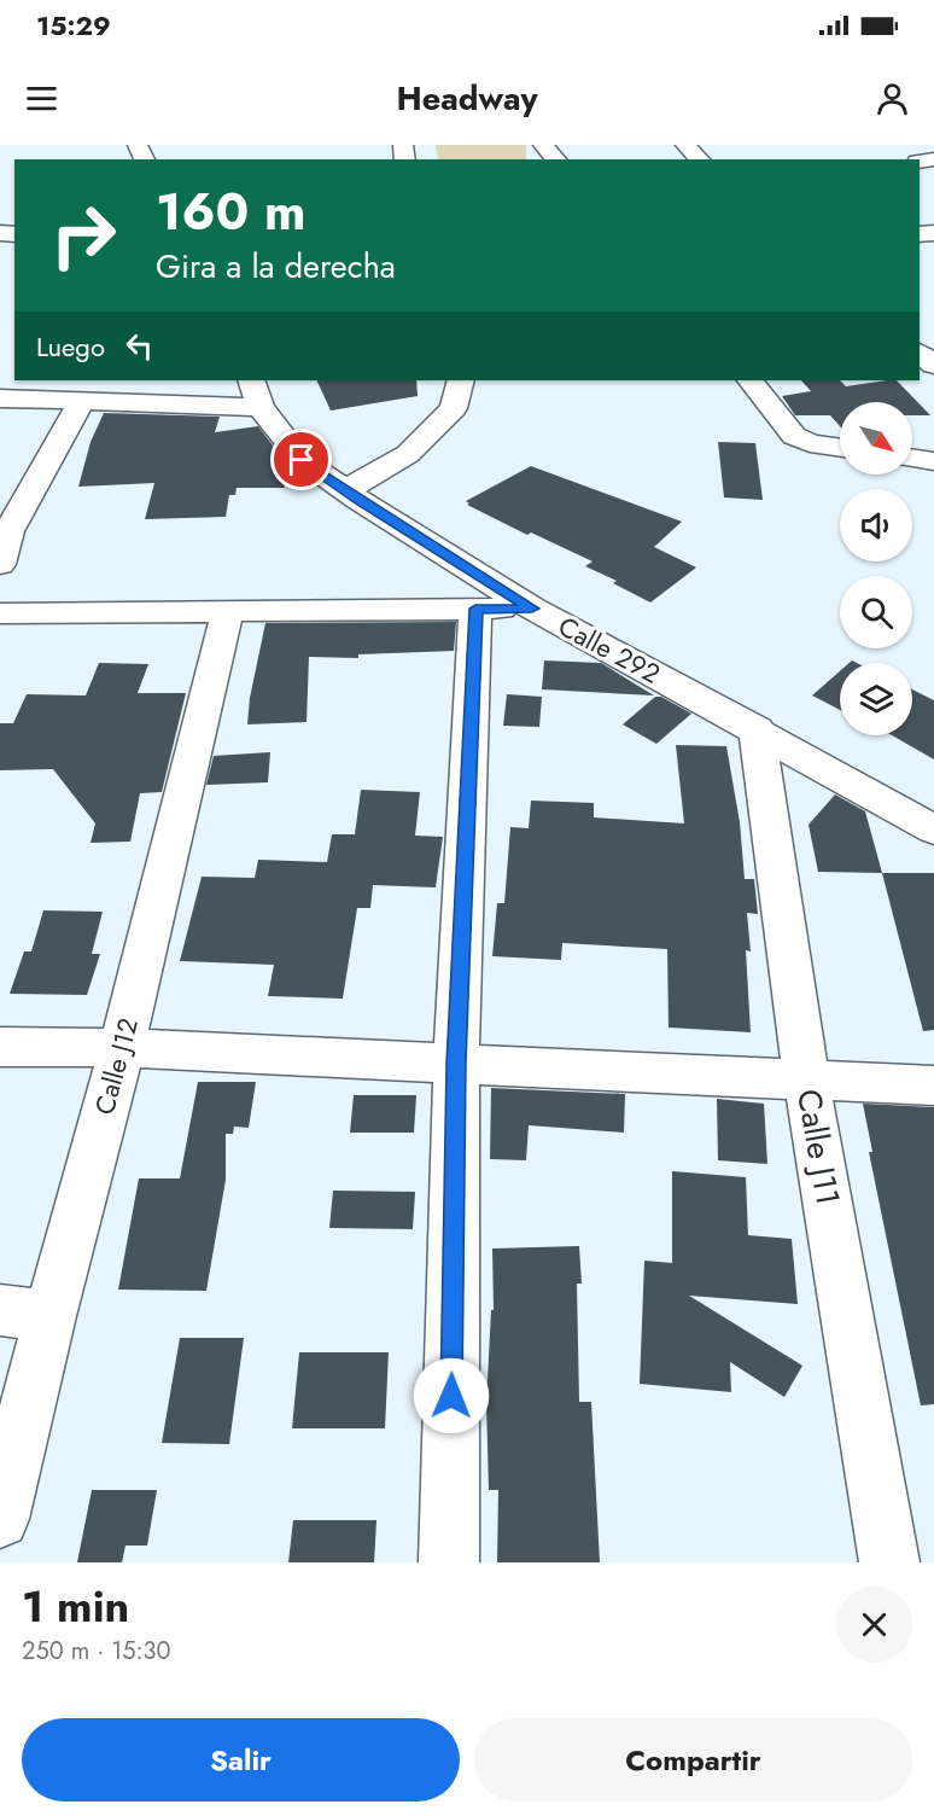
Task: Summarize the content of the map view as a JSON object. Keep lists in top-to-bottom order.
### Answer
{
  "streets": {
    "street": ["Calle 292", "Calle J12", "Calle J11"]
  },
  "crossings": [
    ["Calle 292", "Calle J11"]
  ],
  "north": "bottom right",
  "page": {
    "status": "15:29",
    "header": "Headway",
    "turn": ["160 m", "Gira a la derecha"],
    "then": "Luego",
    "heading": ["1 min", "250 m · 15:30"],
    "buttons": ["Salir", "Compartir"]
  }
}
